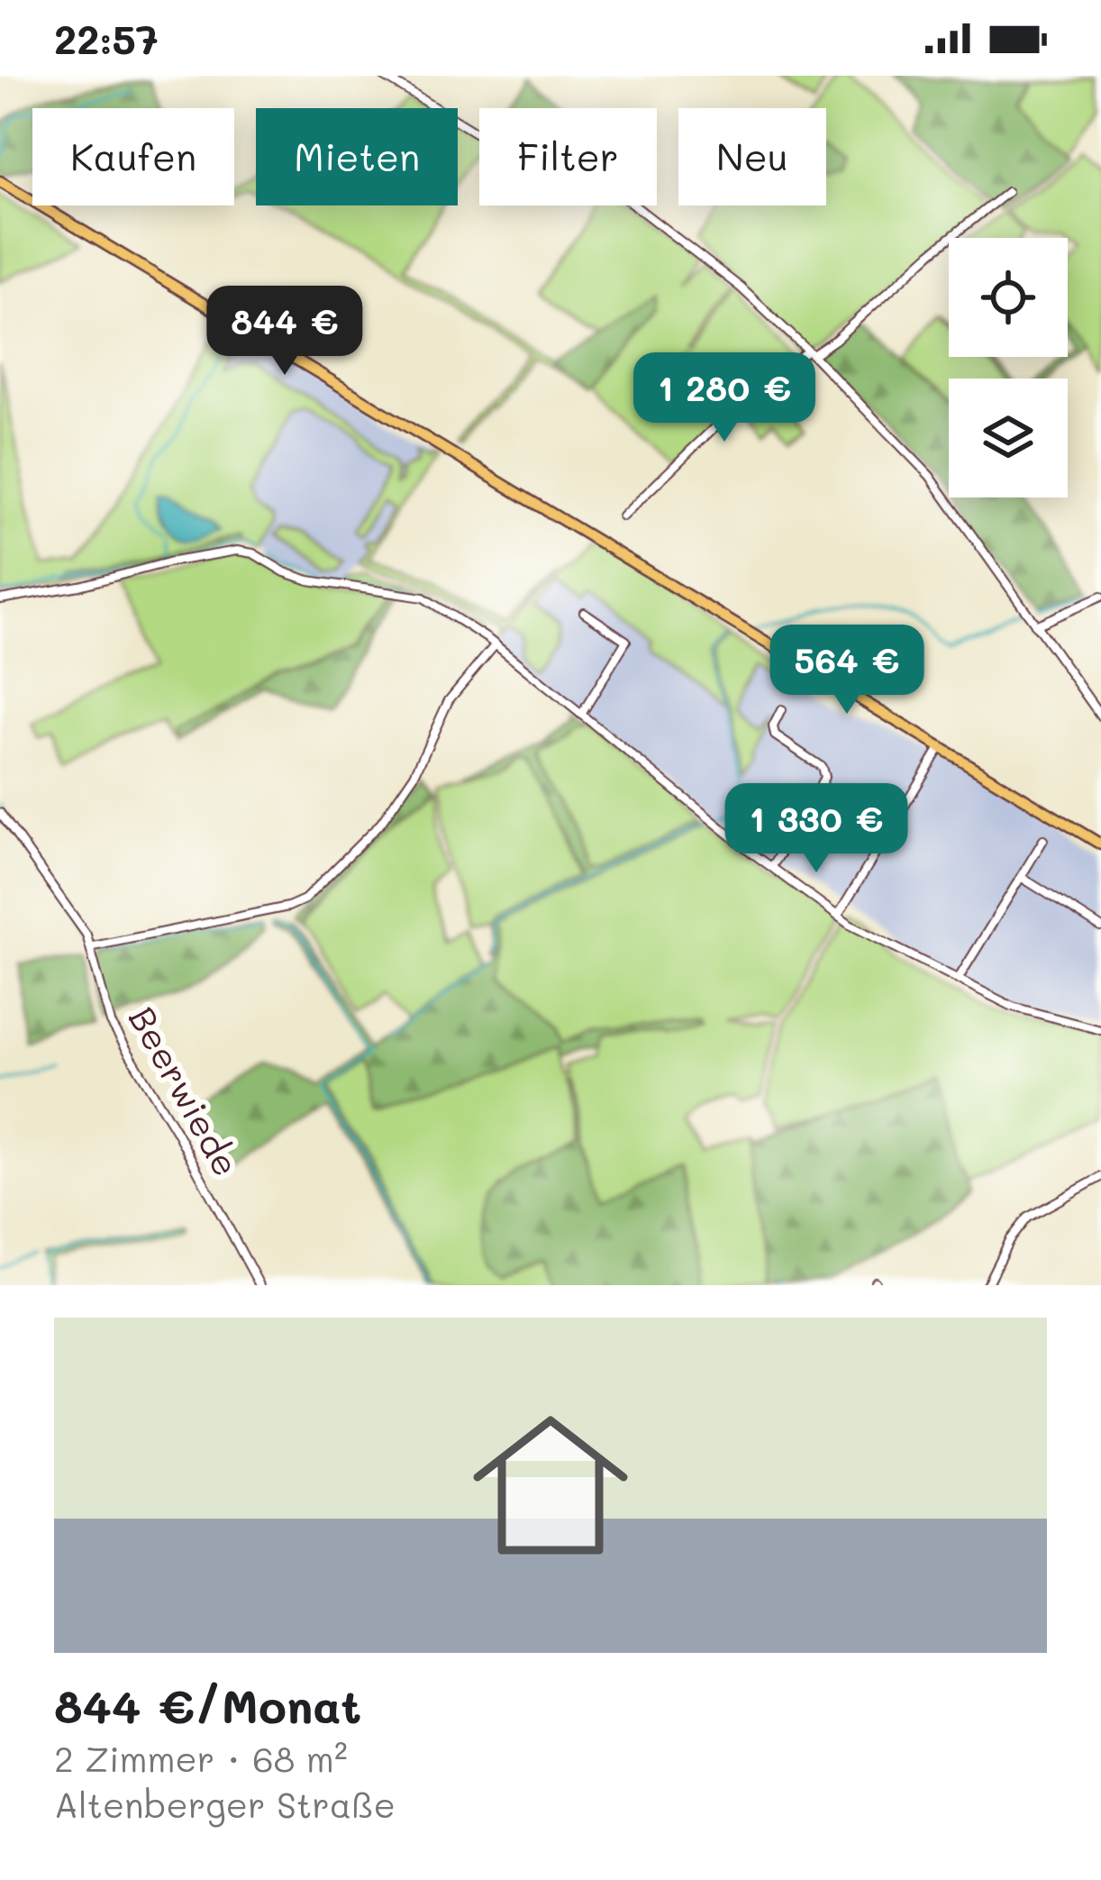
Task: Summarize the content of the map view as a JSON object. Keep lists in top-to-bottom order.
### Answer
{
  "streets": {
    "street": ["Beerwiede"]
  },
  "page": {
    "status": "22:57",
    "chip": [
      "Kaufen",
      "Mieten",
      "Filter",
      "Neu"
    ],
    "price": [
      "844 €",
      "1 280 €",
      "564 €",
      "1 330 €"
    ],
    "list": [
      {
        "name": "844 €/Monat",
        "note": "2 Zimmer · 68 m² · Altenberger Straße"
      }
    ]
  }
}
